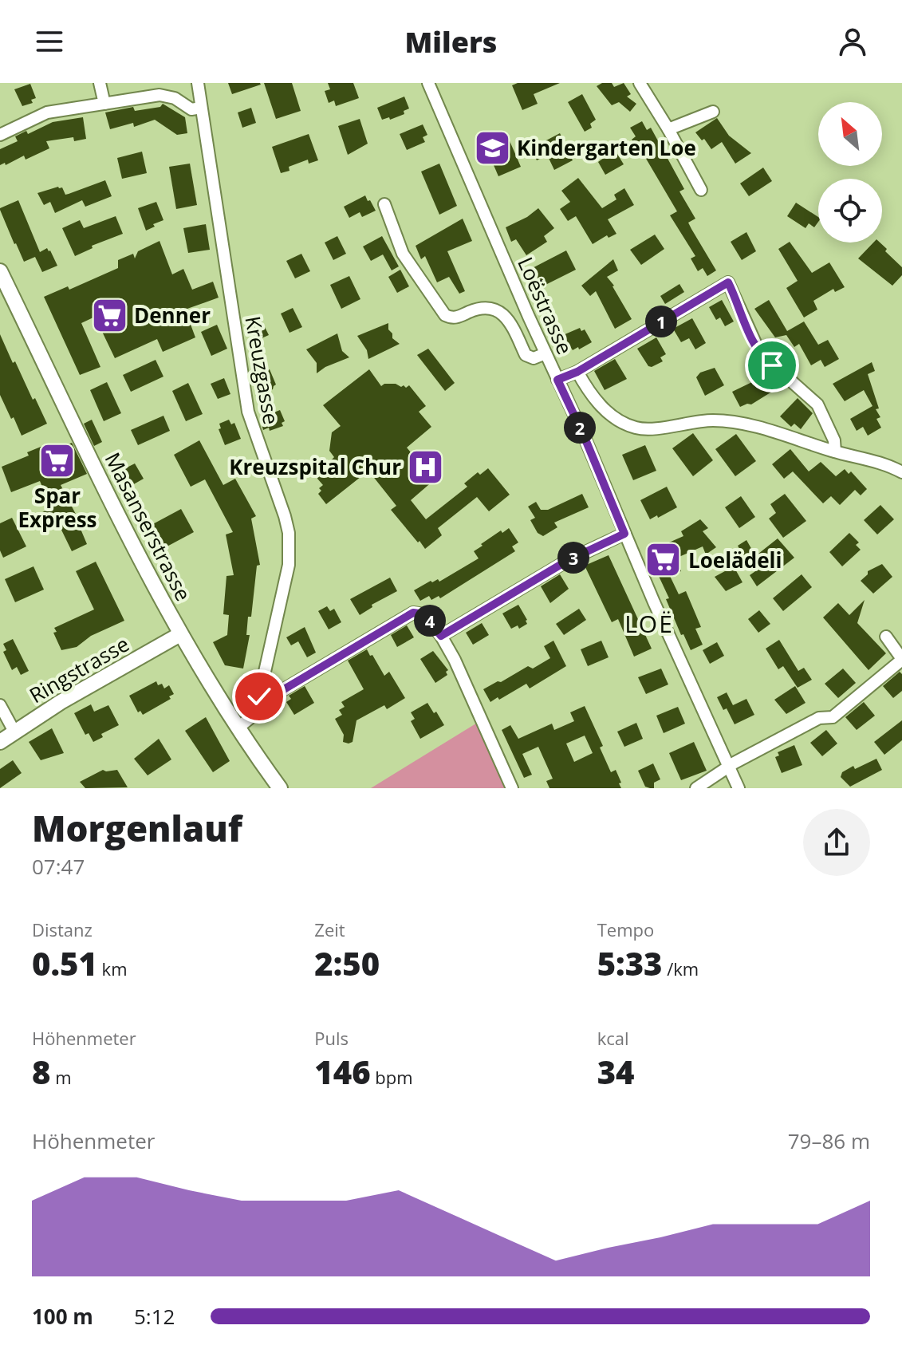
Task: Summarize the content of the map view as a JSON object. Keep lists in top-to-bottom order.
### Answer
{
  "streets": {
    "main road": ["Masanserstrasse", "Ringstrasse"],
    "street": ["Loëstrasse", "Kreuzgasse"]
  },
  "crossings": [
    ["Kreuzgasse", "Masanserstrasse"],
    ["Masanserstrasse", "Ringstrasse"]
  ],
  "districts": ["LOË"],
  "places": {
    "school or university": ["Kindergarten Loe"],
    "supermarket": ["Denner", "Spar Express", "Loelädeli"],
    "hospital": ["Kreuzspital Chur"]
  },
  "north": "top left",
  "page": {
    "header": "Milers",
    "pins": [
      "1",
      "2",
      "3",
      "4"
    ],
    "heading": ["Morgenlauf", "07:47"],
    "stats": [
      ["Distanz", "0.51 km"],
      ["Zeit", "2:50"],
      ["Tempo", "5:33 /km"],
      ["Höhenmeter", "8 m"],
      ["Puls", "146 bpm"],
      ["kcal", "34"]
    ],
    "chart": ["Höhenmeter", "79–86 m"],
    "list": [
      {
        "name": "100 m",
        "note": "5:12"
      }
    ]
  }
}
